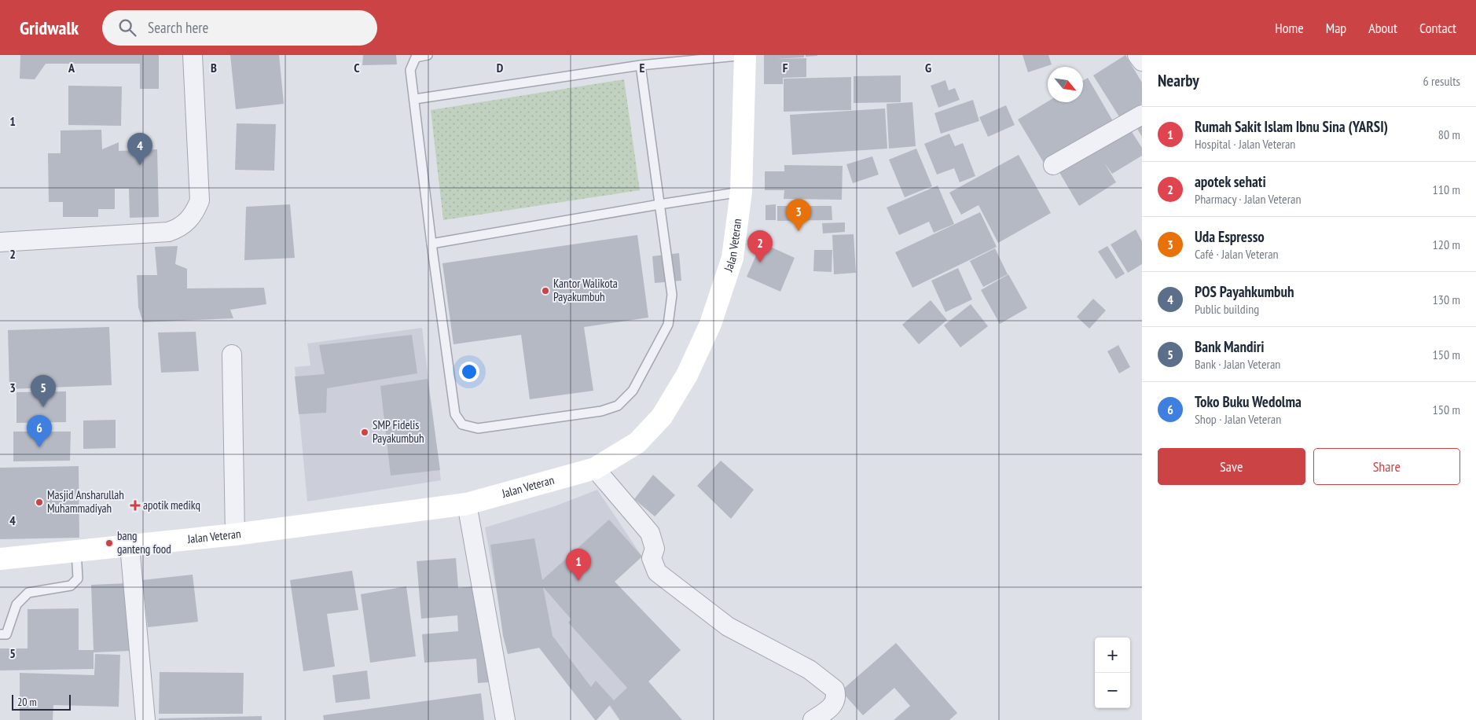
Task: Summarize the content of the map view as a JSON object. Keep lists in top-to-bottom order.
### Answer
{
  "streets": {
    "main road": ["Jalan Veteran"]
  },
  "places": {
    "other": [
      "Kantor Walikota Payakumbuh",
      "SMP Fidelis Payakumbuh",
      "Masjid Ansharullah Muhammadiyah",
      "bang ganteng food"
    ],
    "health": ["apotik medikq"]
  },
  "scale_bar": "20 m",
  "north": "bottom right",
  "page": {
    "header": "Gridwalk",
    "search": "Search here",
    "nav": [
      "Home",
      "Map",
      "About",
      "Contact"
    ],
    "heading": ["Nearby", "6 results"],
    "list": [
      {
        "mark": "1",
        "name": "Rumah Sakit Islam Ibnu Sina (YARSI)",
        "note": "Hospital · Jalan Veteran",
        "value": "80 m"
      },
      {
        "mark": "2",
        "name": "apotek sehati",
        "note": "Pharmacy · Jalan Veteran",
        "value": "110 m"
      },
      {
        "mark": "3",
        "name": "Uda Espresso",
        "note": "Café · Jalan Veteran",
        "value": "120 m"
      },
      {
        "mark": "4",
        "name": "POS Payahkumbuh",
        "note": "Public building",
        "value": "130 m"
      },
      {
        "mark": "5",
        "name": "Bank Mandiri",
        "note": "Bank · Jalan Veteran",
        "value": "150 m"
      },
      {
        "mark": "6",
        "name": "Toko Buku Wedolma",
        "note": "Shop · Jalan Veteran",
        "value": "150 m"
      }
    ],
    "pins": [
      "4",
      "3",
      "2",
      "5",
      "6",
      "1"
    ],
    "buttons": ["Save", "Share"],
    "map_buttons": ["+", "−"],
    "scale": "20 m"
  },
  "grid": {
    "columns": [
      "A",
      "B",
      "C",
      "D",
      "E",
      "F",
      "G"
    ],
    "rows": [
      "1",
      "2",
      "3",
      "4",
      "5"
    ]
  }
}
